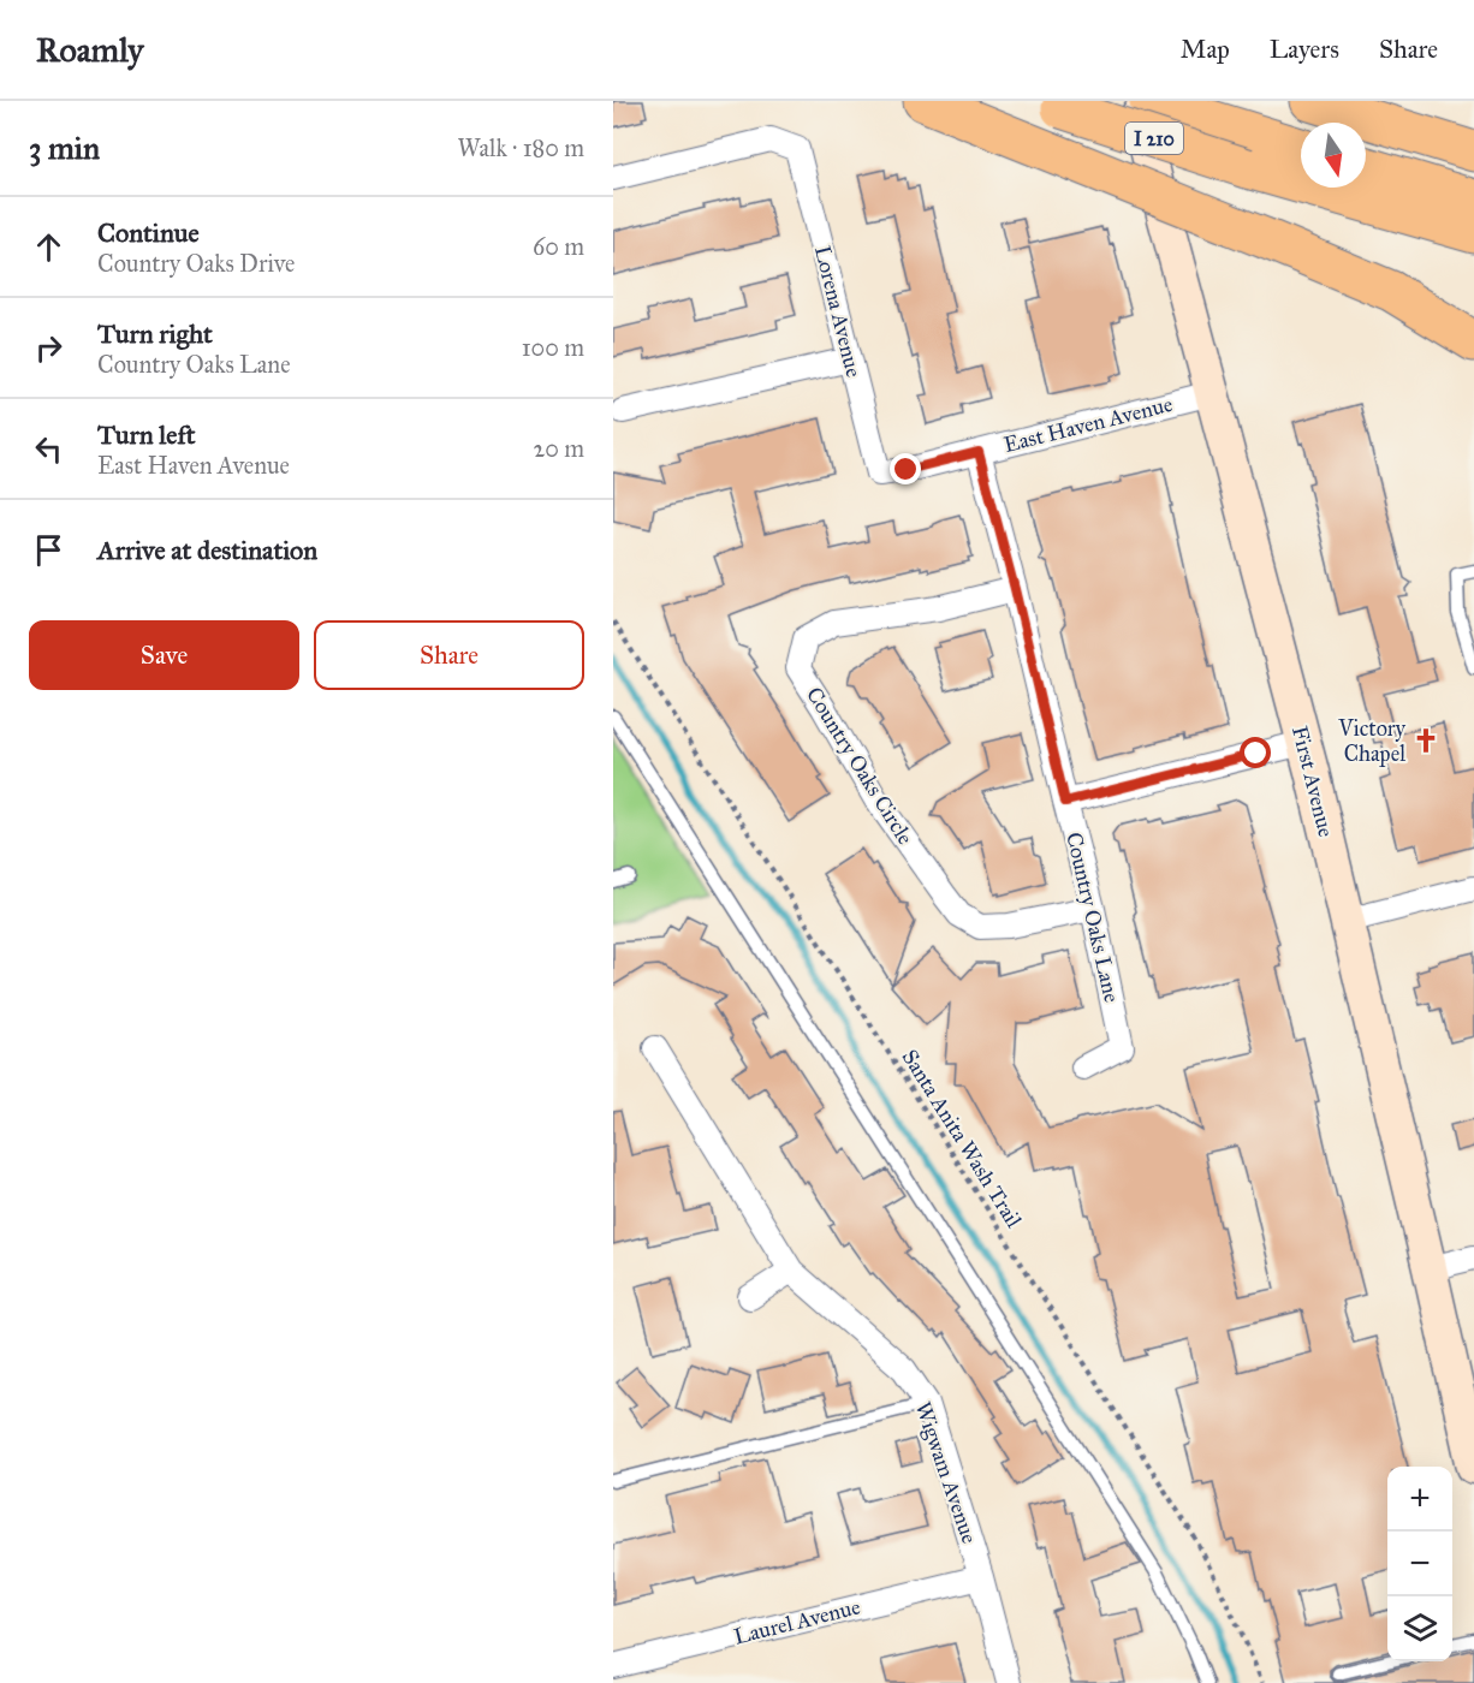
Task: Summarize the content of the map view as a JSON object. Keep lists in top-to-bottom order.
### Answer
{
  "streets": {
    "highway": ["I 210"],
    "street": [
      "Lorena Avenue",
      "East Haven Avenue",
      "Country Oaks Circle",
      "First Avenue",
      "Country Oaks Lane",
      "Wigwam Avenue",
      "Laurel Avenue"
    ],
    "path": ["Santa Anita Wash Trail"]
  },
  "crossings": [
    ["Lorena Avenue", "East Haven Avenue"],
    ["East Haven Avenue", "First Avenue"],
    ["East Haven Avenue", "Country Oaks Lane"],
    ["Country Oaks Circle", "Country Oaks Lane"],
    ["Wigwam Avenue", "Laurel Avenue"]
  ],
  "places": {
    "church": ["Victory Chapel"]
  },
  "north": "bottom",
  "page": {
    "header": "Roamly",
    "nav": ["Map", "Layers", "Share"],
    "heading": ["3 min", "Walk · 180 m"],
    "list": [
      ["Continue", "Country Oaks Drive", "60 m"],
      ["Turn right", "Country Oaks Lane", "100 m"],
      ["Turn left", "East Haven Avenue", "20 m"],
      "Arrive at destination"
    ],
    "buttons": ["Save", "Share"],
    "map_buttons": ["+", "−"]
  }
}
